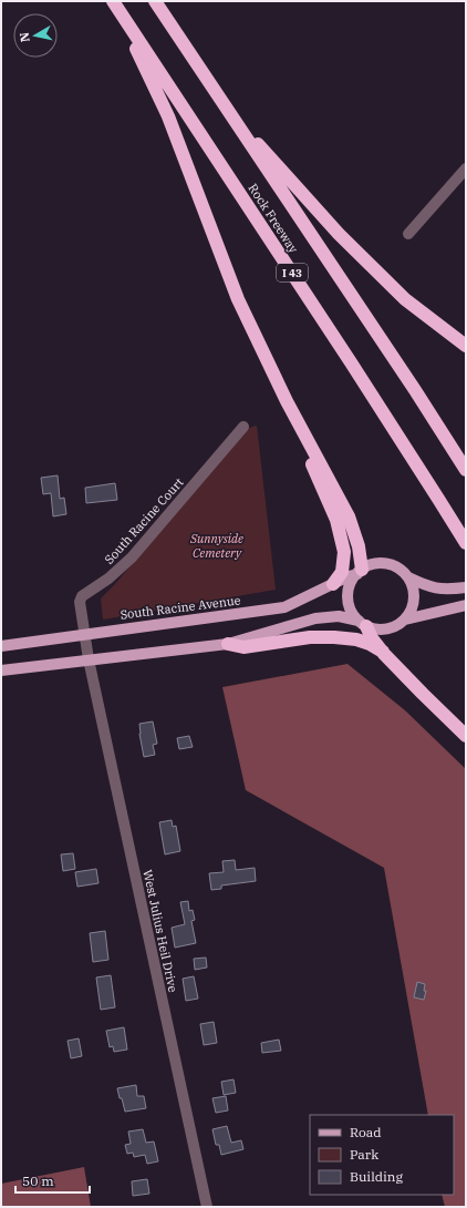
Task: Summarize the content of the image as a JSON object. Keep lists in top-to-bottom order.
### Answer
{
  "streets": {
    "highway": ["Rock Freeway", "I 43"],
    "main road": ["South Racine Avenue"],
    "street": ["South Racine Court", "West Julius Heil Drive"]
  },
  "crossings": [
    ["South Racine Court", "South Racine Avenue"],
    ["South Racine Court", "West Julius Heil Drive"]
  ],
  "parks": ["Sunnyside Cemetery"],
  "legend": ["Road", "Park", "Building"],
  "scale_bar": "50 m",
  "north": "left"
}
